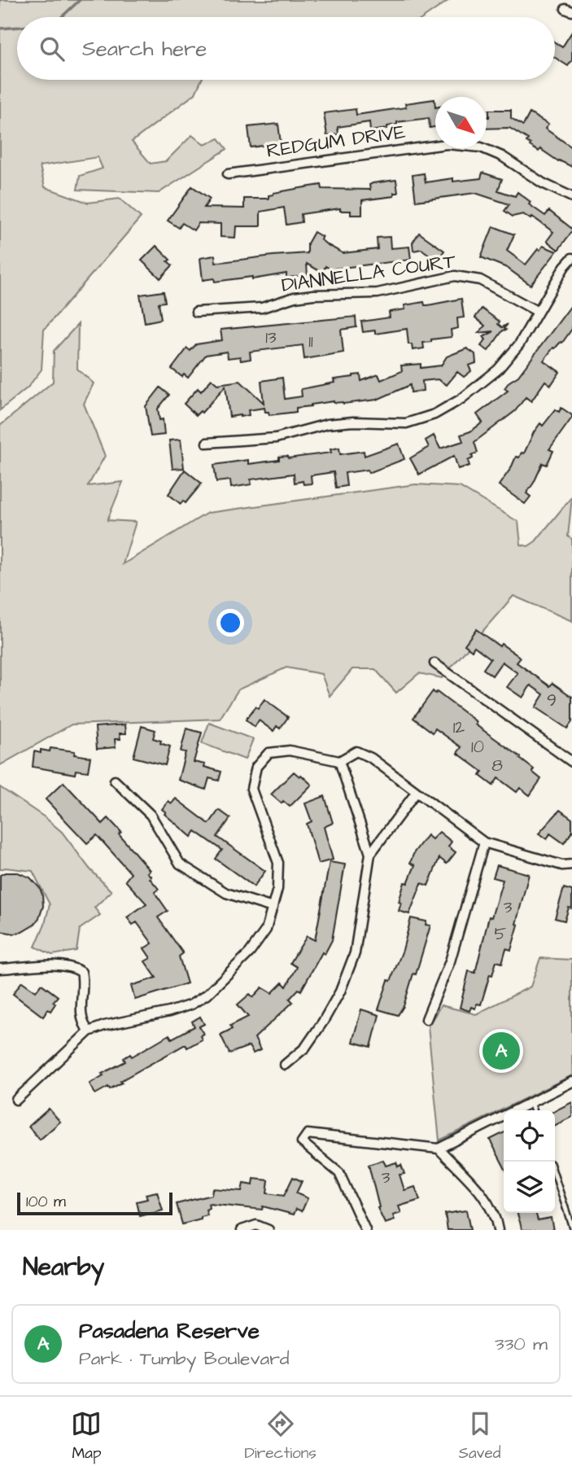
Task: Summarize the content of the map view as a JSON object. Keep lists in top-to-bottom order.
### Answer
{
  "streets": {
    "street": ["REDGUM DRIVE", "DIANNELLA COURT"]
  },
  "house_numbers": [
    "13",
    "11",
    "9",
    "12",
    "10",
    "8",
    "3",
    "5",
    "3"
  ],
  "scale_bar": "100 m",
  "north": "bottom right",
  "page": {
    "search": "Search here",
    "pins": "A",
    "scale": "100 m",
    "heading": "Nearby",
    "list": [
      {
        "mark": "A",
        "name": "Pasadena Reserve",
        "note": "Park · Tumby Boulevard",
        "value": "330 m"
      }
    ],
    "nav": ["Map", "Directions", "Saved"]
  }
}
